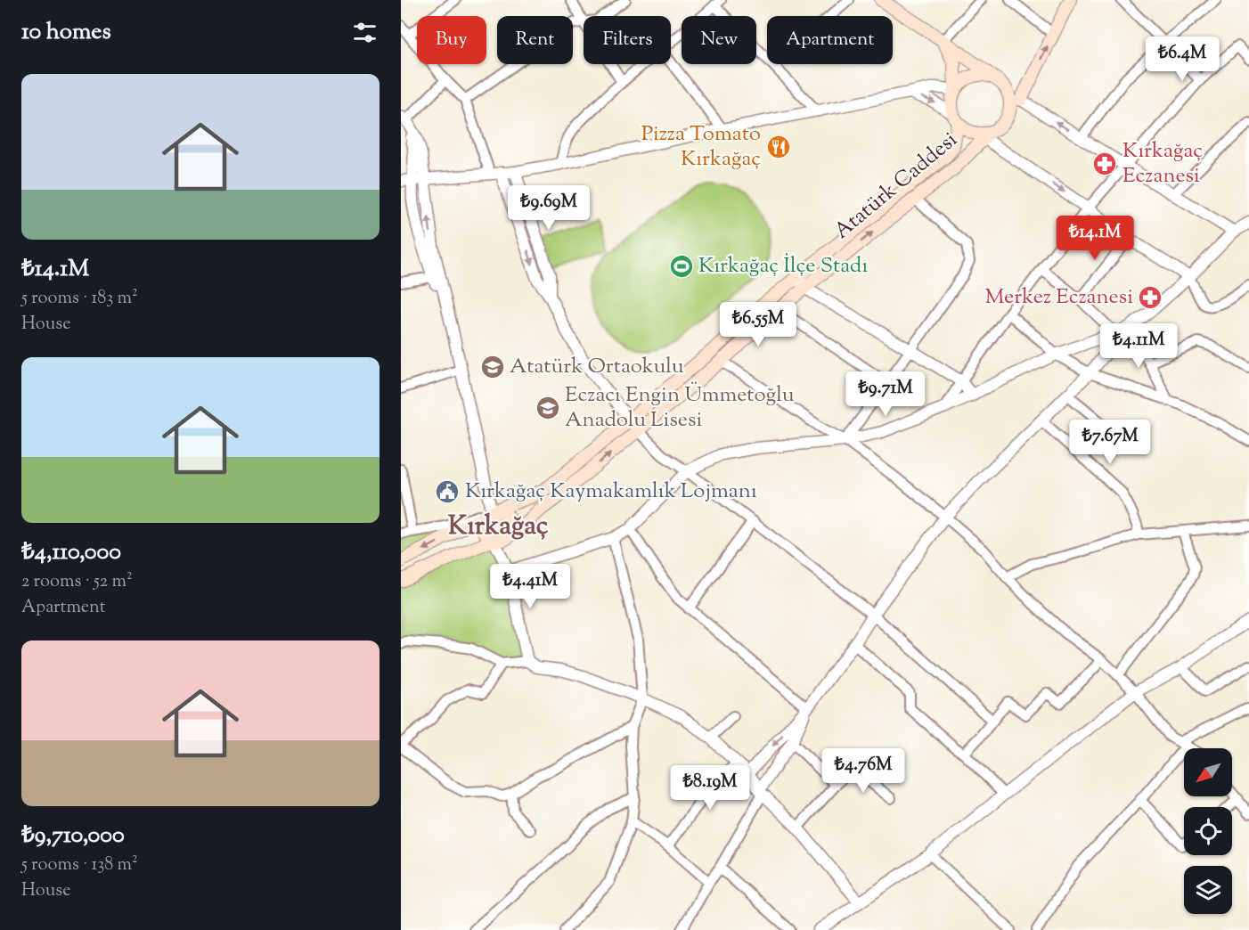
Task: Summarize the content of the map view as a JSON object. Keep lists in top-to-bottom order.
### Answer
{
  "streets": {
    "main road": ["Atatürk Caddesi"]
  },
  "districts": ["Kırkağaç"],
  "places": {
    "restaurant": ["Pizza Tomato Kırkağaç"],
    "pharmacy": ["Kırkağaç Eczanesi", "Merkez Eczanesi"],
    "sports": ["Kırkağaç İlçe Stadı"],
    "school or university": ["Atatürk Ortaokulu", "Eczacı Engin Ümmetoğlu Anadolu Lisesi"],
    "public building": ["Kırkağaç Kaymakamlık Lojmanı"]
  },
  "north": "bottom left",
  "page": {
    "heading": "10 homes",
    "chip": [
      "Buy",
      "Rent",
      "Filters",
      "New",
      "Apartment"
    ],
    "price": [
      "₺6.4M",
      "₺9.69M",
      "₺14.1M",
      "₺6.55M",
      "₺4.11M",
      "₺9.71M",
      "₺7.67M",
      "₺4.41M",
      "₺4.76M",
      "₺8.19M"
    ],
    "list": [
      {
        "name": "₺14.1M",
        "note": "5 rooms · 183 m² · House"
      },
      {
        "name": "₺4,110,000",
        "note": "2 rooms · 52 m² · Apartment"
      },
      {
        "name": "₺9,710,000",
        "note": "5 rooms · 138 m² · House"
      }
    ]
  }
}
